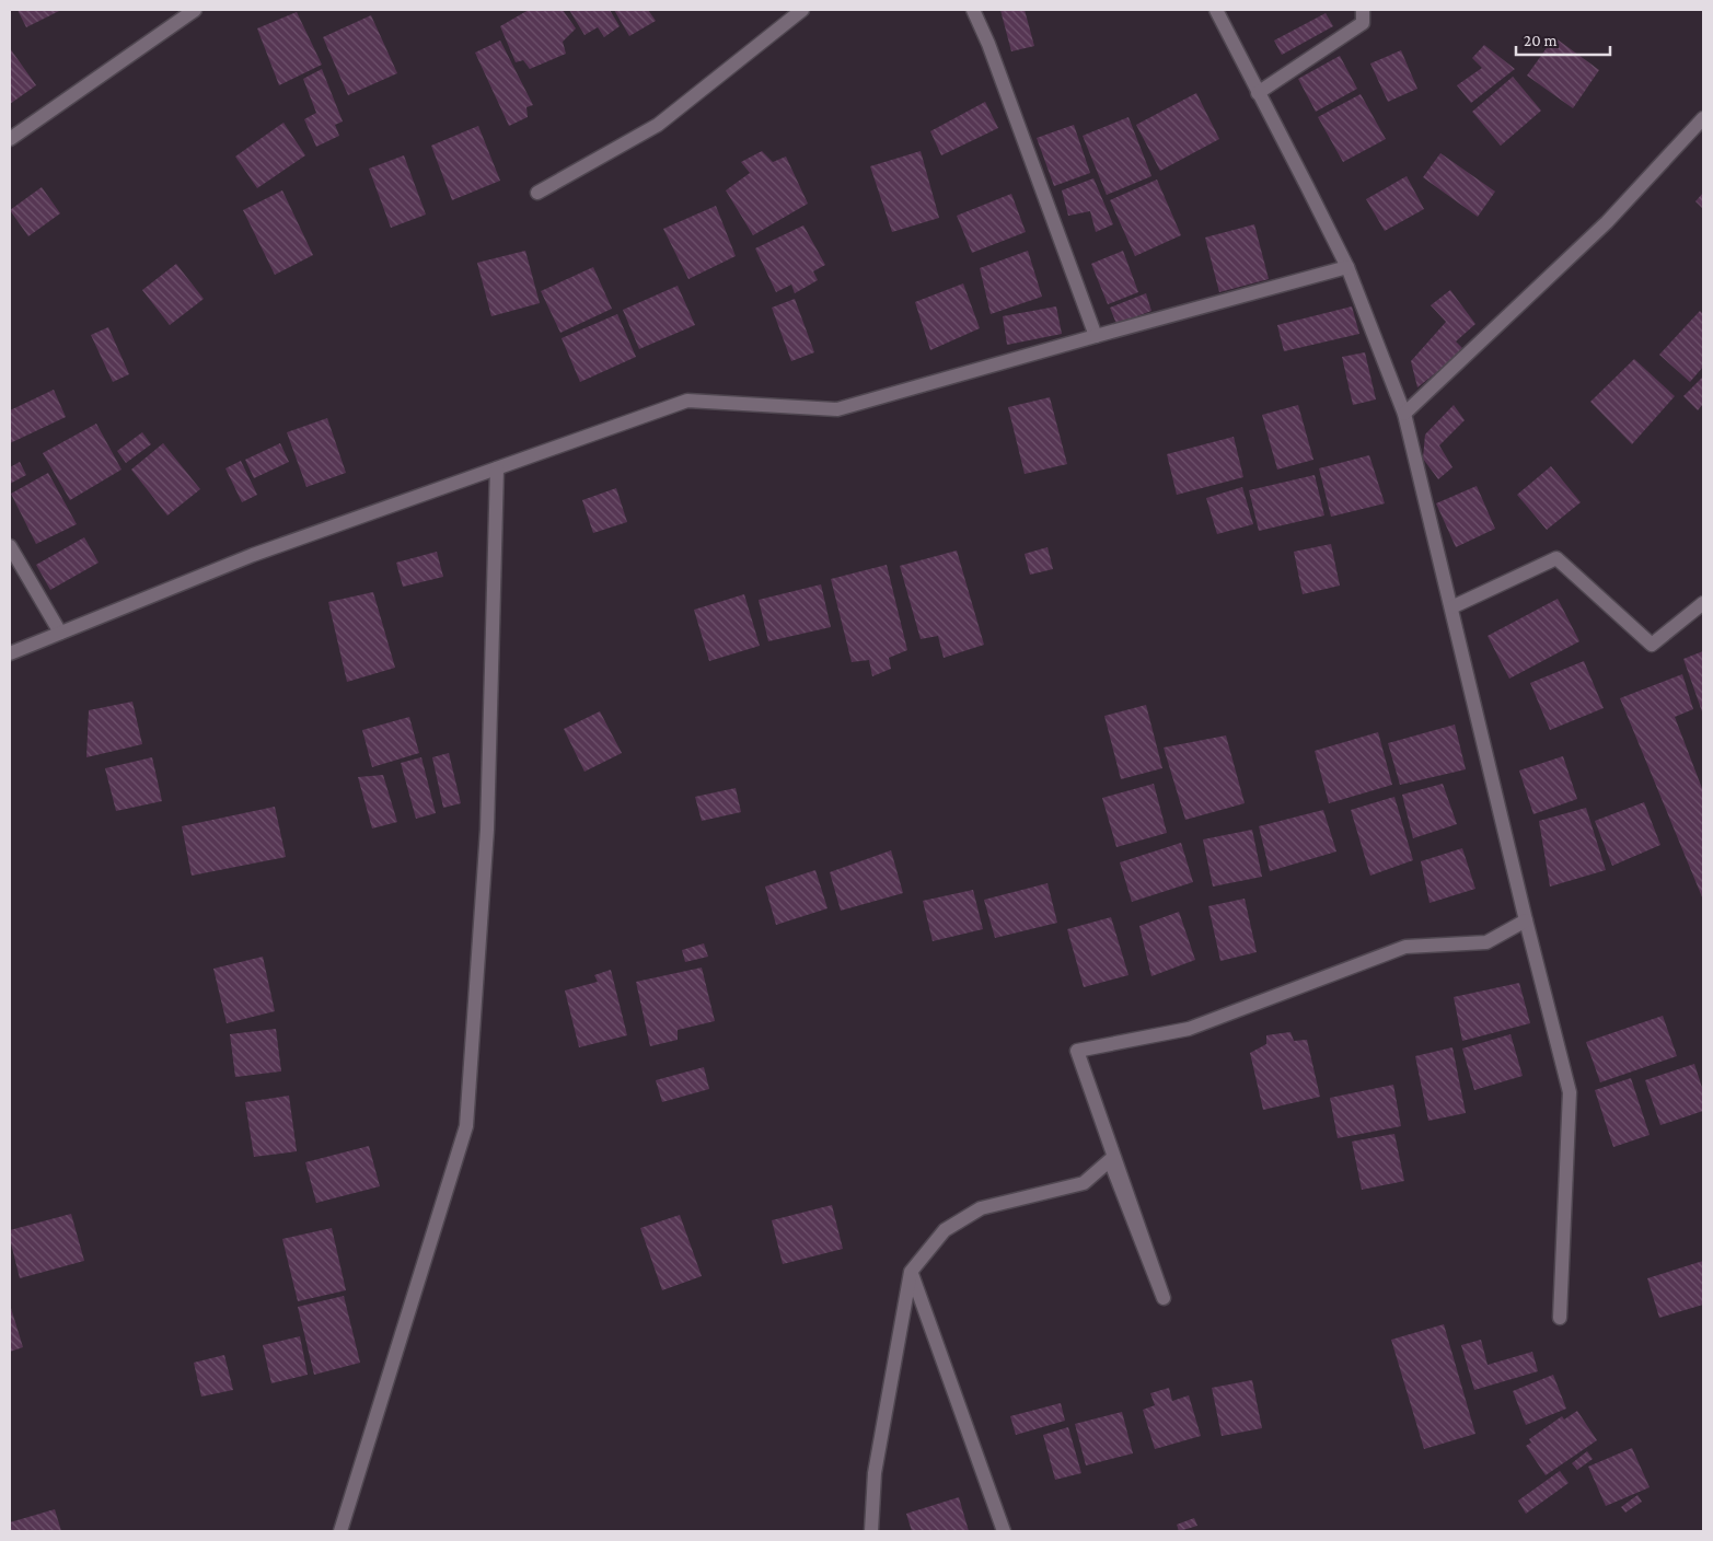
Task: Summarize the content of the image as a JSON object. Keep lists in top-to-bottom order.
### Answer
{
  "scale_bar": "20 m"
}
